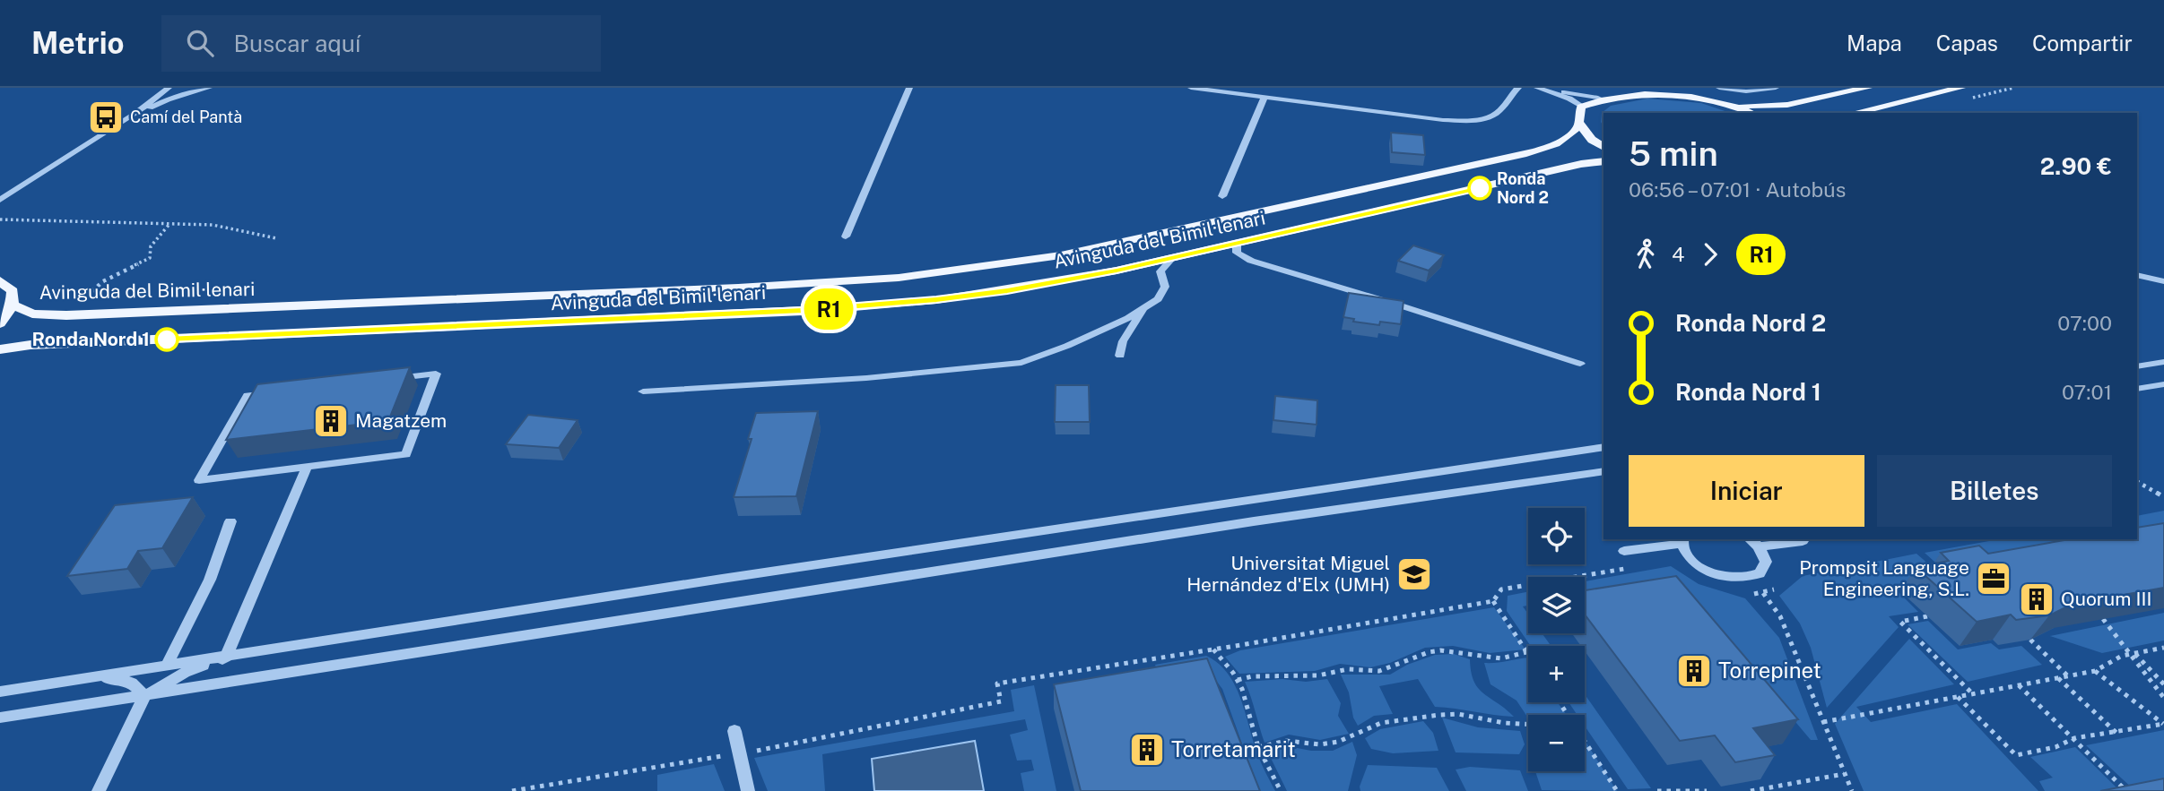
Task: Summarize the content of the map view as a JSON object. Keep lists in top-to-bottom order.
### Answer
{
  "streets": {
    "main road": ["Avinguda del Bimil·lenari"]
  },
  "places": {
    "bus stop": ["Camí del Pantà"],
    "other": ["Ronda Nord 2", "Ronda Nord 1"],
    "building": [
      "Magatzem",
      "Quorum III",
      "Torrepinet",
      "Torretamarit"
    ],
    "school or university": ["Universitat Miguel Hernández d'Elx (UMH)"],
    "office": ["Prompsit Language Engineering, S.L."]
  },
  "lines": ["bus line R1"],
  "page": {
    "header": "Metrio",
    "search": "Buscar aquí",
    "nav": ["Mapa", "Capas", "Compartir"],
    "on_map": "R1",
    "heading": ["5 min", "06:56 – 07:01 · Autobús", "2.90 €"],
    "legs": ["4", "R1"],
    "list": [
      {
        "name": "Ronda Nord 2",
        "value": "07:00"
      },
      {
        "name": "Ronda Nord 1",
        "value": "07:01"
      }
    ],
    "buttons": ["Iniciar", "Billetes"],
    "map_buttons": ["+", "−"]
  }
}
